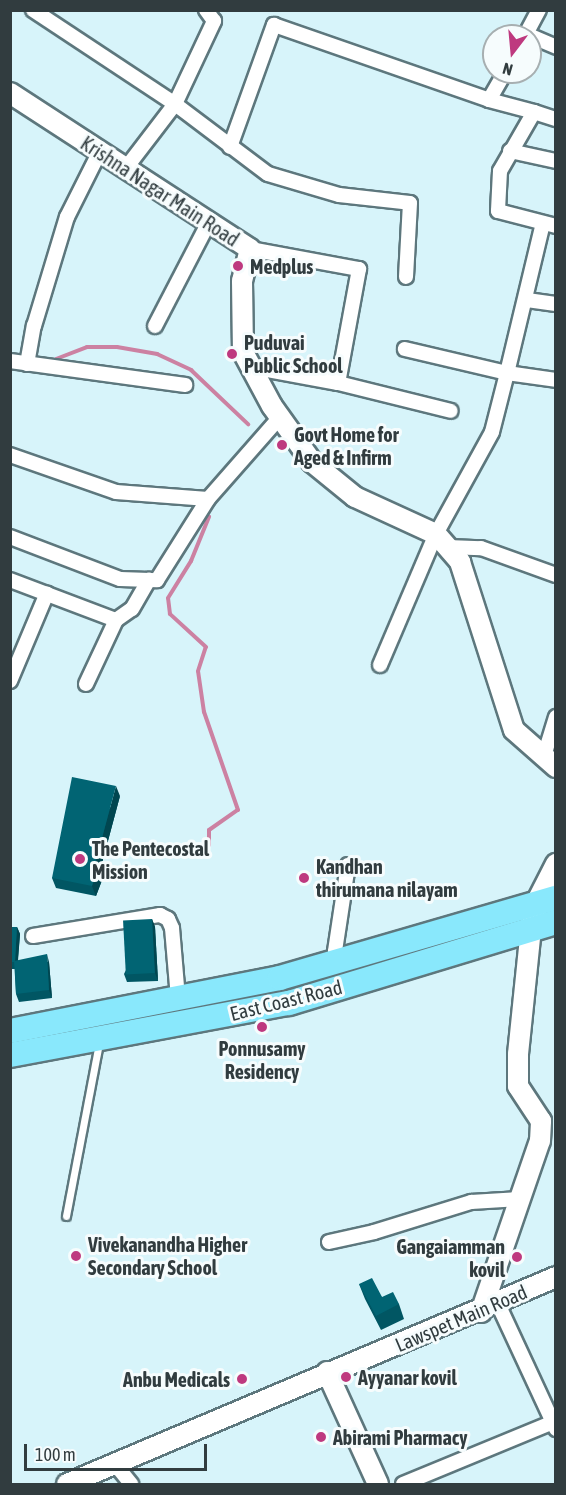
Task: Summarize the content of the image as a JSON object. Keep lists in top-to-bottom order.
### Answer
{
  "streets": {
    "highway": ["East Coast Road"],
    "street": ["Krishna Nagar Main Road", "Lawspet Main Road"]
  },
  "places": [
    "Medplus",
    "Puduvai Public School",
    "Govt Home for Aged & Infirm",
    "The Pentecostal Mission",
    "Kandhan thirumana nilayam",
    "Ponnusamy Residency",
    "Vivekanandha Higher Secondary School",
    "Gangaiamman kovil",
    "Ayyanar kovil",
    "Anbu Medicals",
    "Abirami Pharmacy"
  ],
  "scale_bar": "100 m",
  "north": "bottom"
}
